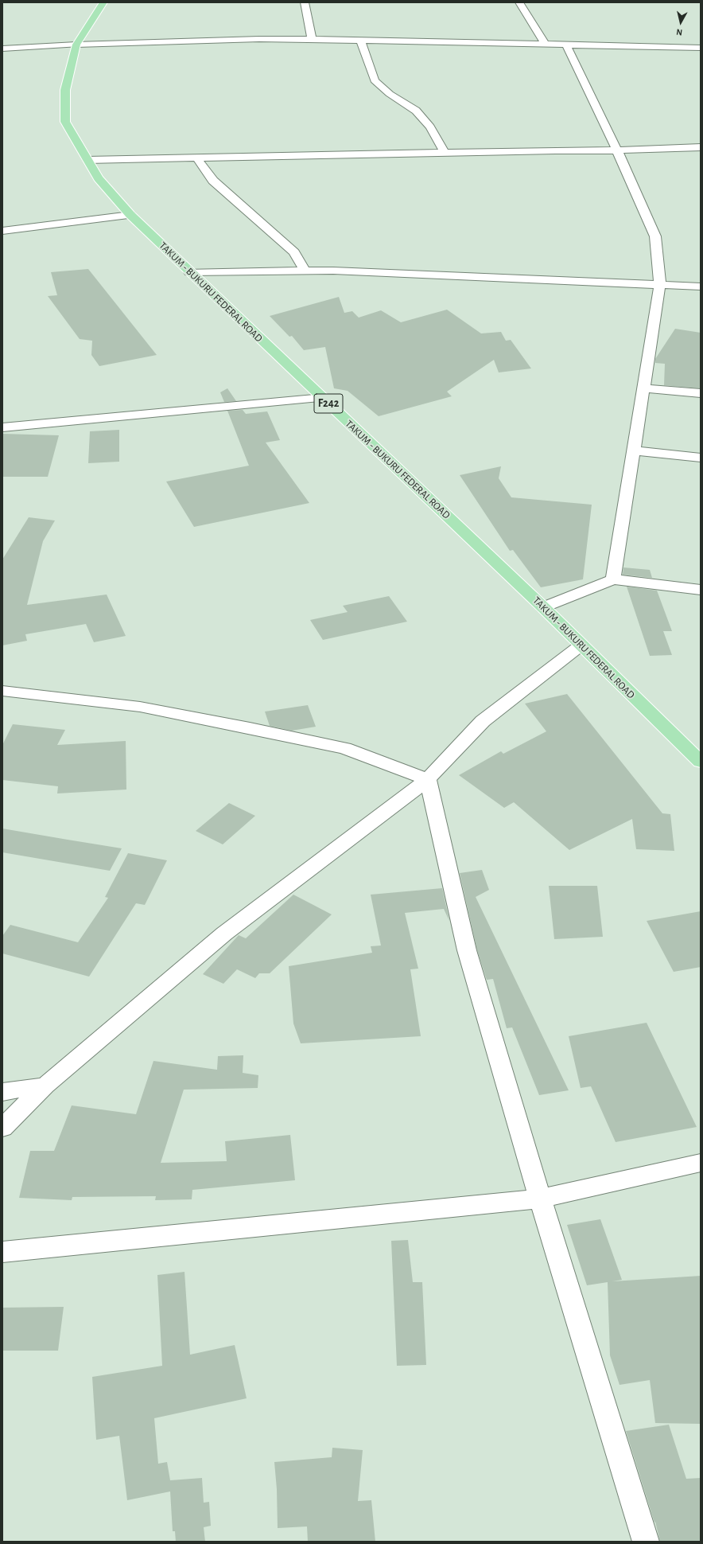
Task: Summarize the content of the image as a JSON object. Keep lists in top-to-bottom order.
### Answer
{
  "streets": {
    "main road": ["TAKUM - BUKURU FEDERAL ROAD", "F242"]
  },
  "north": "bottom"
}
